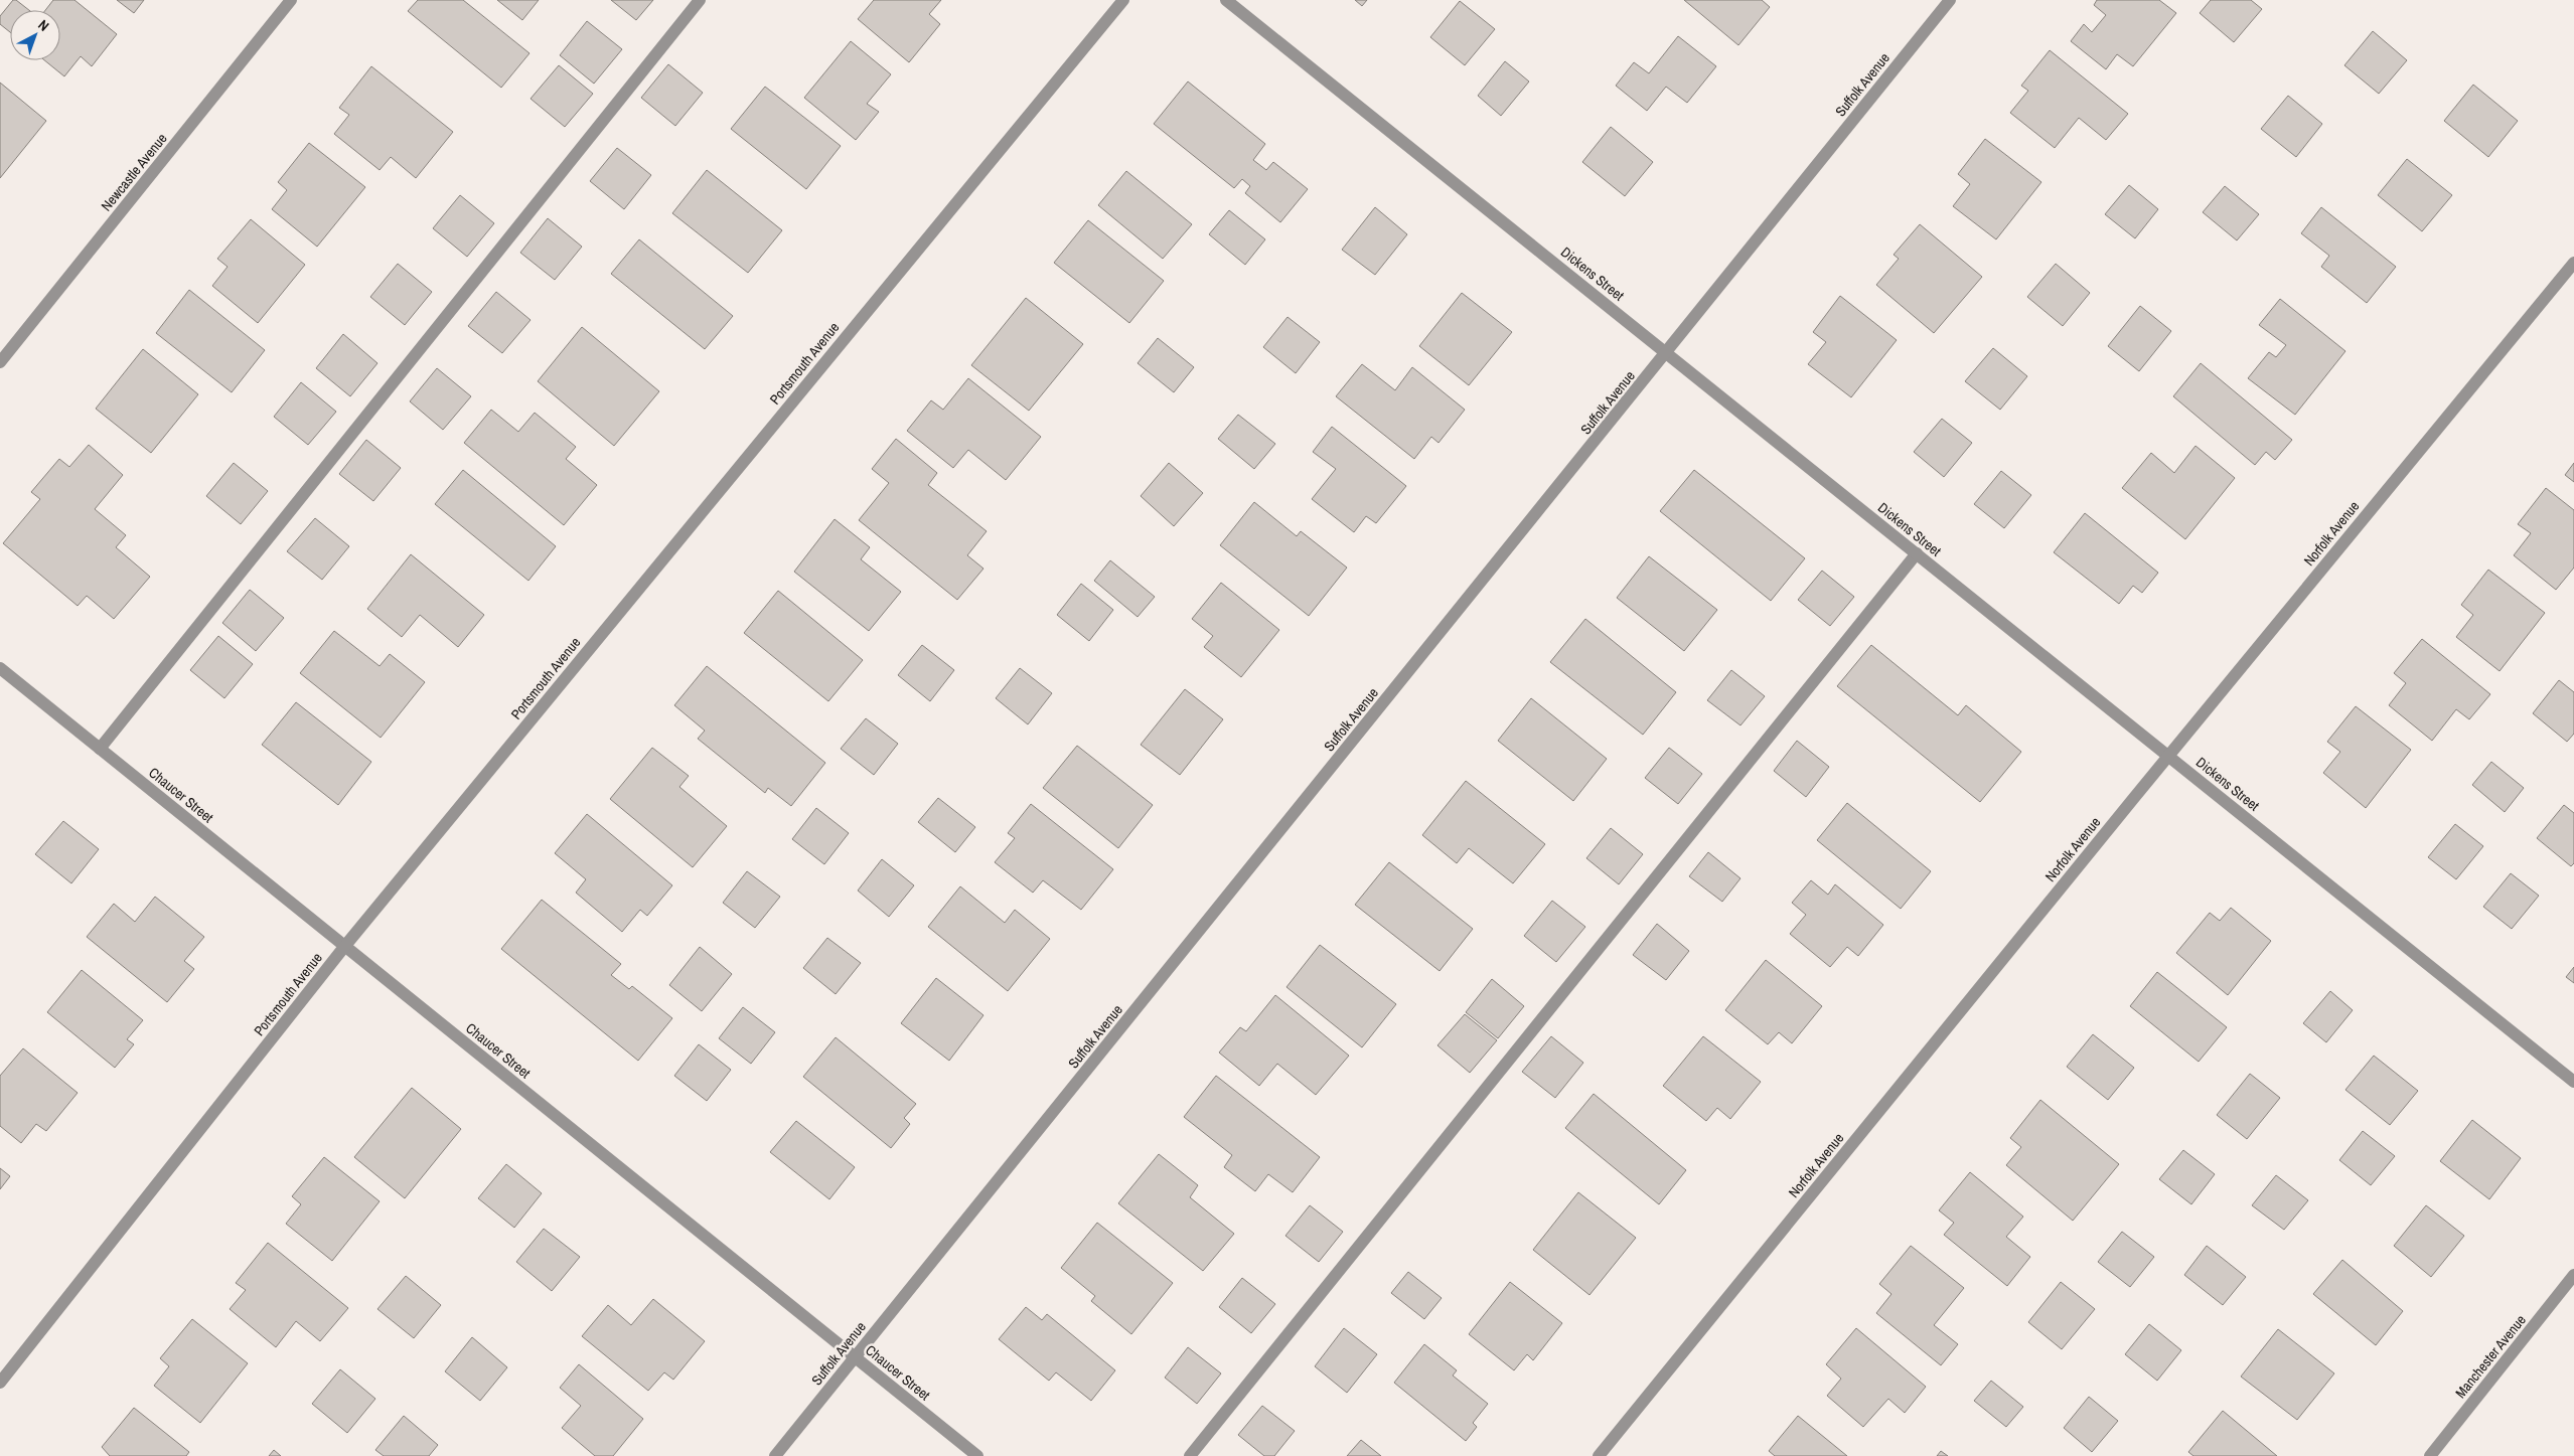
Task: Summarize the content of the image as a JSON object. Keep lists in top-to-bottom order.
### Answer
{
  "streets": {
    "street": [
      "Suffolk Avenue",
      "Newcastle Avenue",
      "Dickens Street",
      "Portsmouth Avenue",
      "Norfolk Avenue",
      "Chaucer Street",
      "Manchester Avenue"
    ]
  },
  "crossings": [
    ["Suffolk Avenue", "Dickens Street"],
    ["Suffolk Avenue", "Chaucer Street"],
    ["Dickens Street", "Norfolk Avenue"],
    ["Portsmouth Avenue", "Chaucer Street"]
  ],
  "north": "top right"
}
